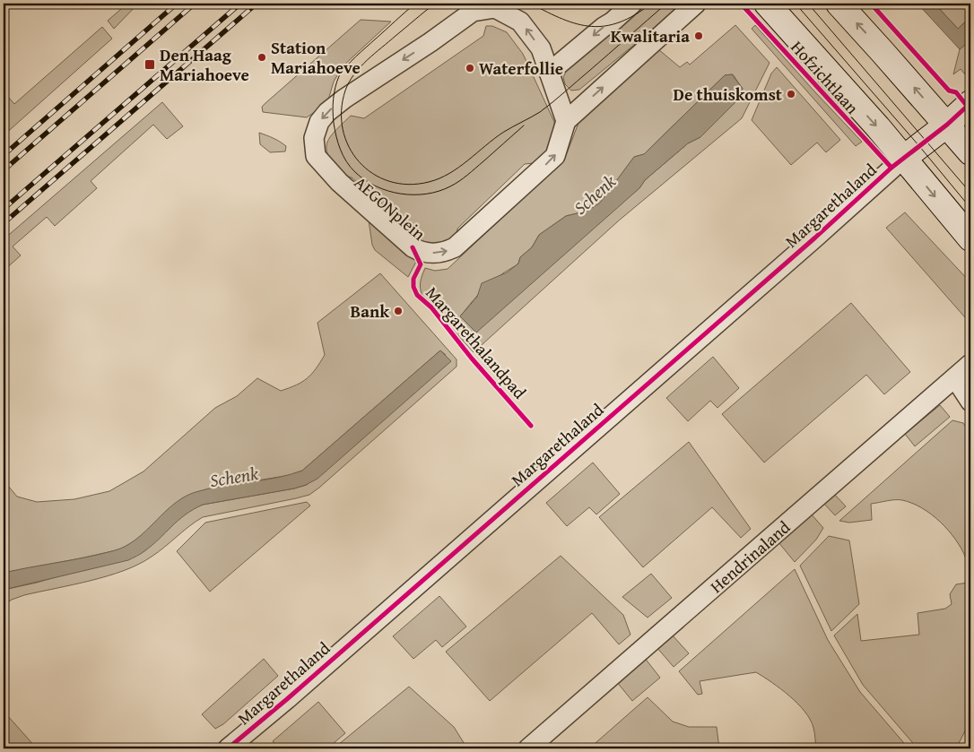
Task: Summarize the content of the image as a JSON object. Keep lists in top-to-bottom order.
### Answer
{
  "streets": {
    "main road": ["Hofzichtlaan"],
    "street": ["Margarethaland", "AEGONplein", "Hendrinaland"],
    "cycle path": ["Margarethalandpad"]
  },
  "crossings": [
    ["Hofzichtlaan", "Margarethaland"]
  ],
  "water": ["Schenk"],
  "places": {
    "other": [
      "Kwalitaria",
      "Station Mariahoeve",
      "Waterfollie",
      "De thuiskomst",
      "Bank"
    ],
    "transit": ["Den Haag Mariahoeve"]
  }
}
